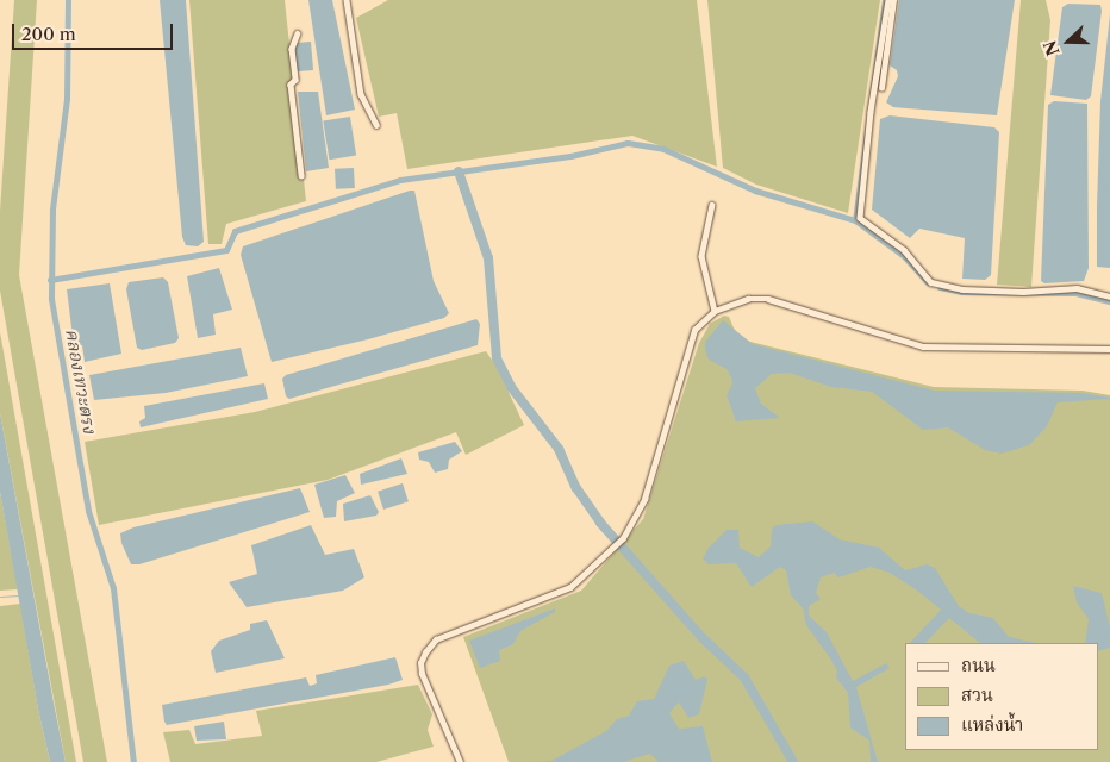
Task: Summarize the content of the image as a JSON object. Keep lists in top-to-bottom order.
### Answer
{
  "water": ["คลองเทวะตรง"],
  "legend": ["ถนน", "สวน", "แหล่งน้ำ"],
  "scale_bar": "200 m",
  "north": "left"
}
